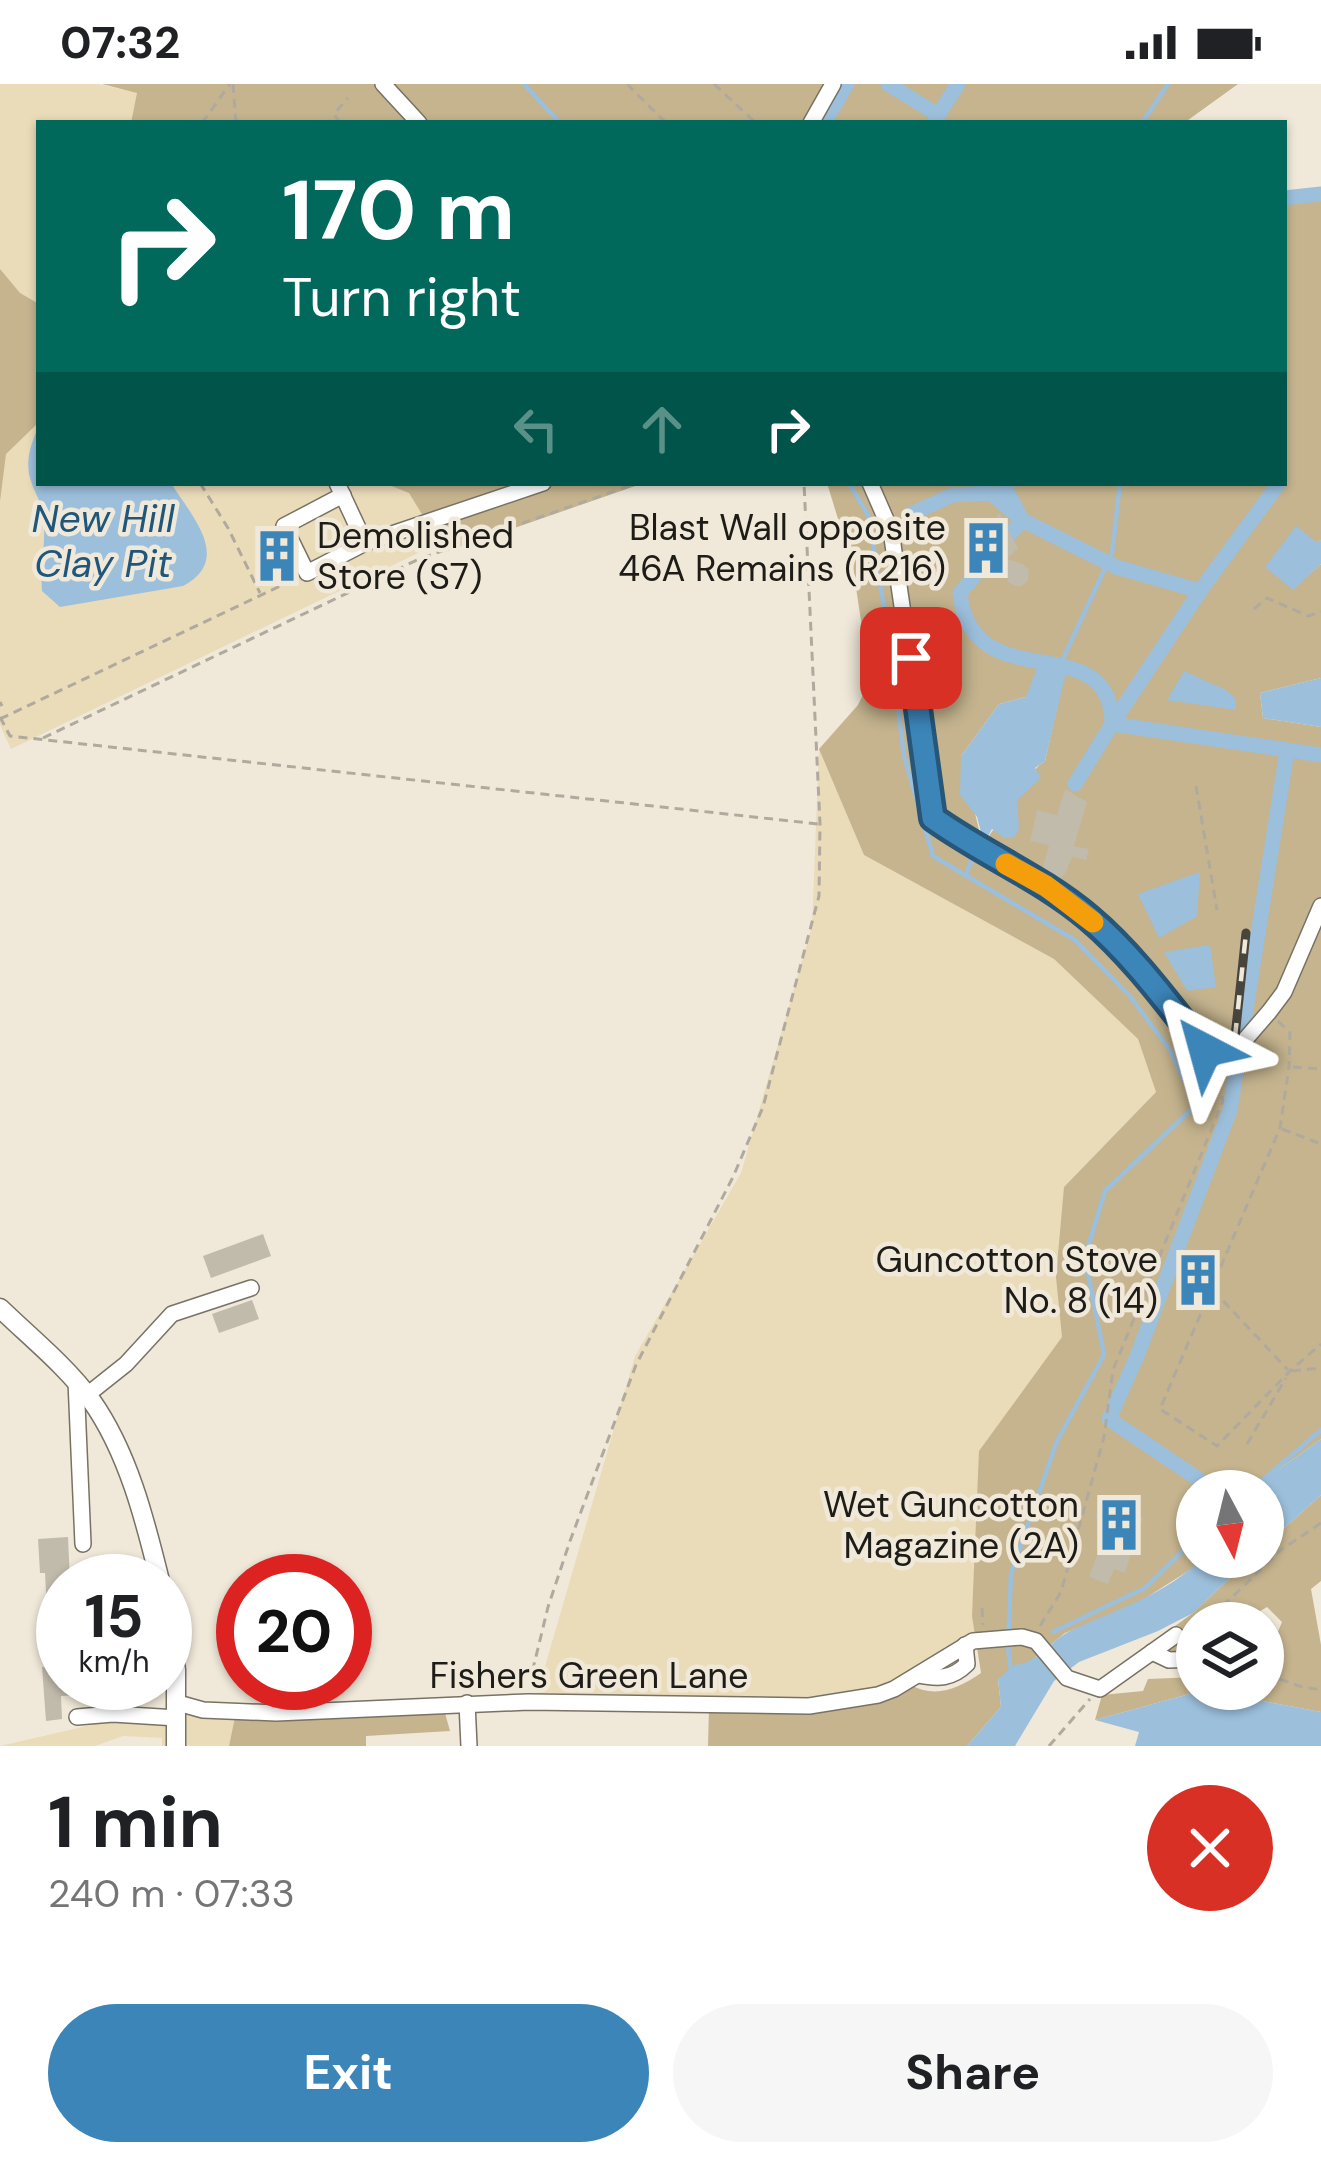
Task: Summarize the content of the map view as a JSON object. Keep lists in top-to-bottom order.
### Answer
{
  "streets": {
    "street": ["Fishers Green Lane"]
  },
  "water": ["New Hill Clay Pit"],
  "places": {
    "building": [
      "Blast Wall opposite 46A Remains (R216)",
      "Demolished Store (S7)",
      "Guncotton Stove No. 8 (14)",
      "Wet Guncotton Magazine (2A)"
    ]
  },
  "north": "bottom",
  "page": {
    "status": "07:32",
    "turn": ["170 m", "Turn right"],
    "speed": "15 km/h",
    "limit": "20",
    "heading": ["1 min", "240 m · 07:33"],
    "buttons": ["Exit", "Share"]
  }
}
